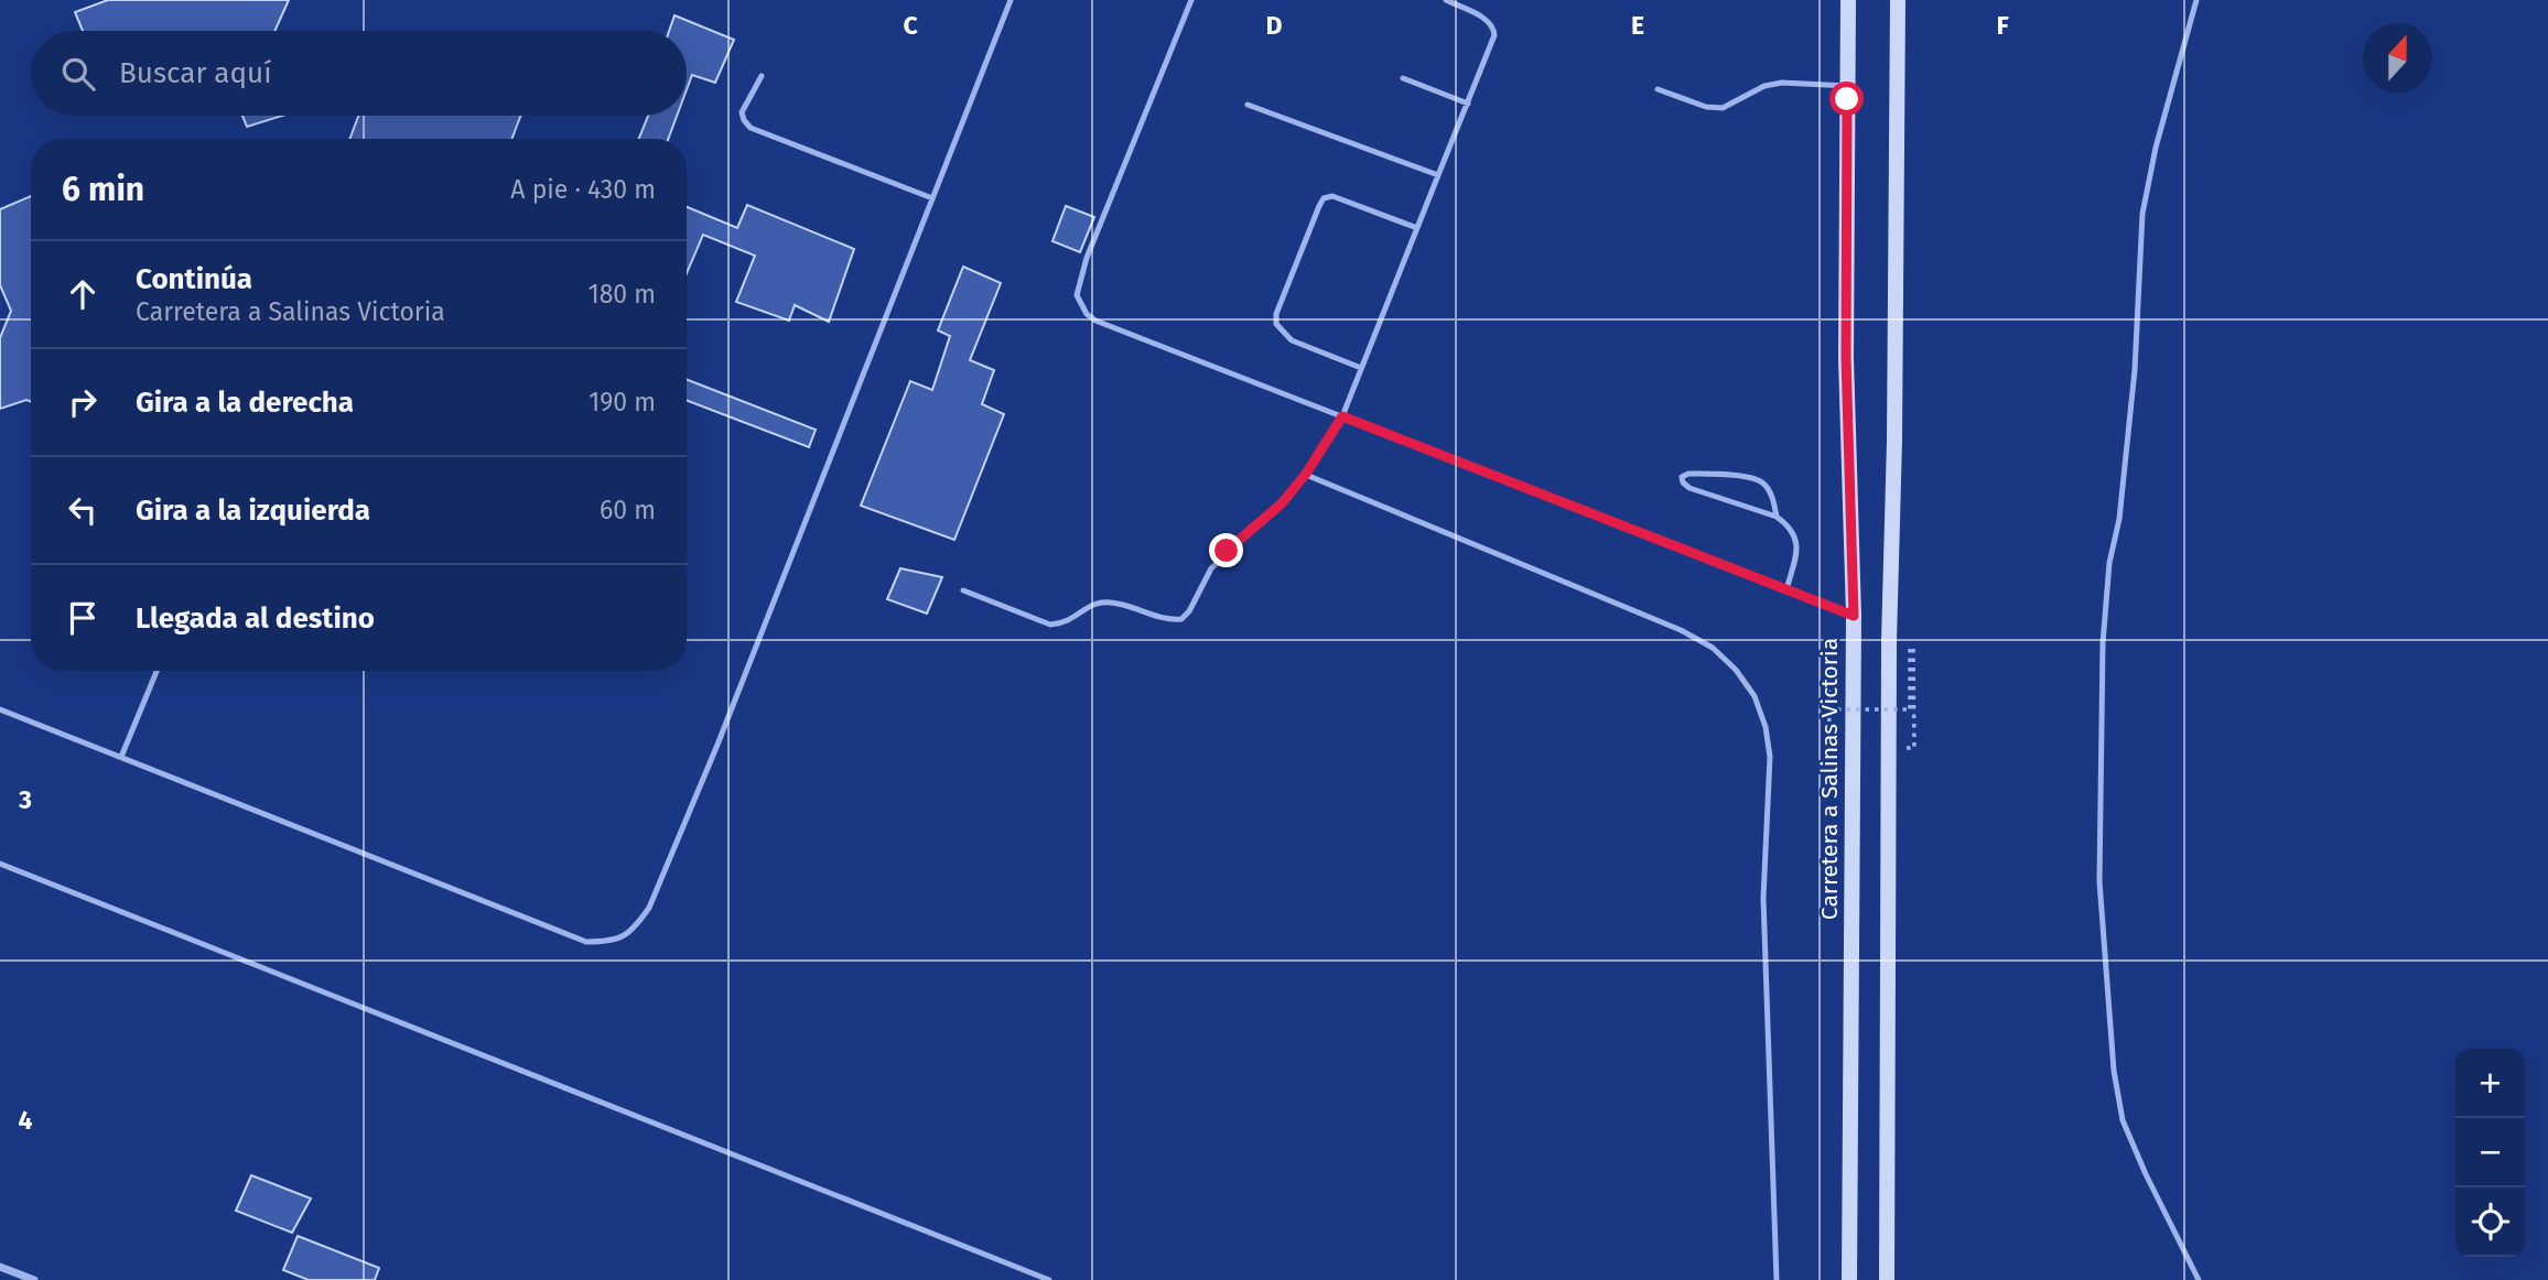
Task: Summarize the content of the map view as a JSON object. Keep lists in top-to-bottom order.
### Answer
{
  "streets": {
    "main road": ["Carretera a Salinas Victoria"]
  },
  "north": "top",
  "page": {
    "search": "Buscar aquí",
    "heading": ["6 min", "A pie · 430 m"],
    "list": [
      ["Continúa", "Carretera a Salinas Victoria", "180 m"],
      ["Gira a la derecha", "190 m"],
      ["Gira a la izquierda", "60 m"],
      "Llegada al destino"
    ],
    "map_buttons": ["+", "−"]
  },
  "grid": {
    "columns": [
      "C",
      "D",
      "E",
      "F"
    ],
    "rows": ["3", "4"]
  }
}
